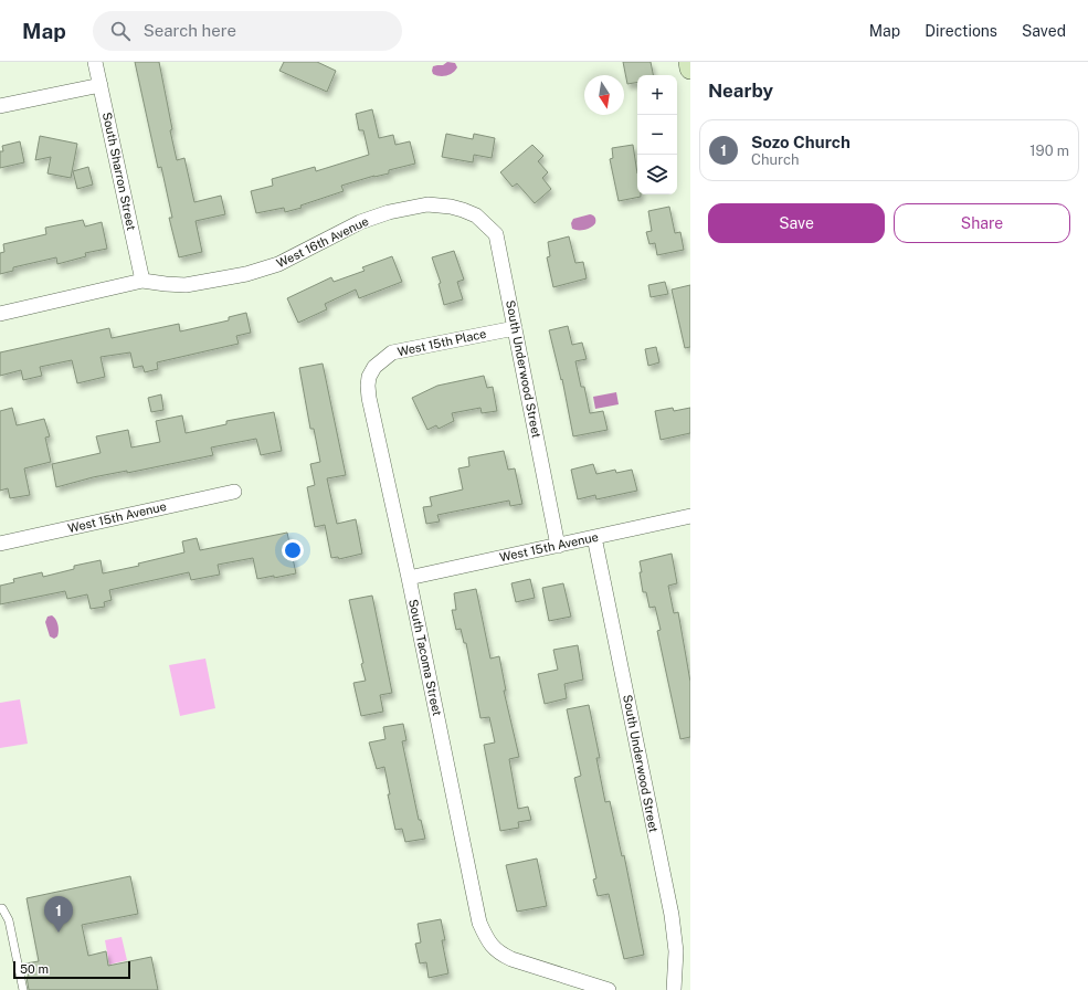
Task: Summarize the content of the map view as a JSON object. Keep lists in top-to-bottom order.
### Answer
{
  "streets": {
    "street": [
      "South Sharron Street",
      "West 16th Avenue",
      "West 15th Place",
      "South Underwood Street",
      "West 15th Avenue",
      "South Tacoma Street"
    ]
  },
  "crossings": [
    ["South Sharron Street", "West 16th Avenue"],
    ["West 16th Avenue", "South Underwood Street"],
    ["West 15th Place", "South Underwood Street"],
    ["West 15th Place", "South Tacoma Street"],
    ["South Underwood Street", "West 15th Avenue"],
    ["West 15th Avenue", "South Tacoma Street"]
  ],
  "scale_bar": "50 m",
  "north": "bottom",
  "page": {
    "header": "Map",
    "search": "Search here",
    "nav": ["Map", "Directions", "Saved"],
    "heading": "Nearby",
    "map_buttons": ["+", "−"],
    "list": [
      {
        "mark": "1",
        "name": "Sozo Church",
        "note": "Church",
        "value": "190 m"
      }
    ],
    "buttons": ["Save", "Share"],
    "pins": "1",
    "scale": "50 m"
  }
}
